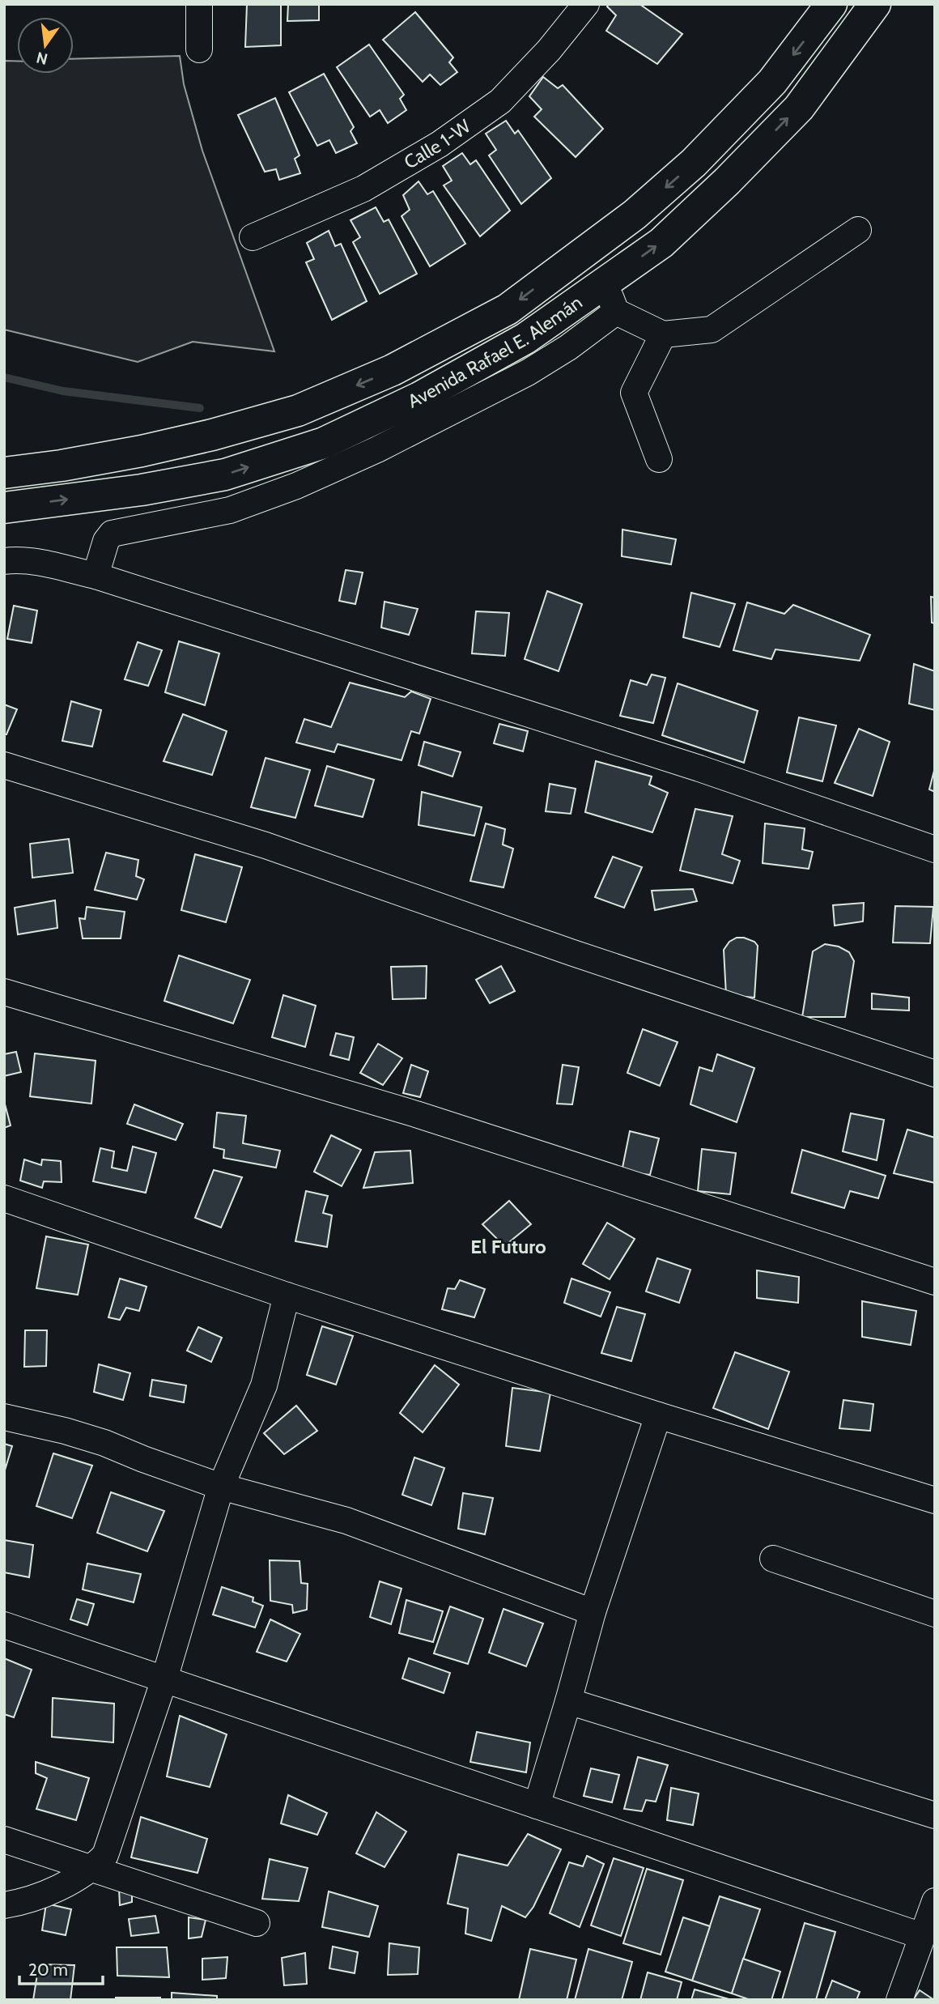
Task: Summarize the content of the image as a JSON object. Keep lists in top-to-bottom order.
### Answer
{
  "streets": {
    "main road": ["Avenida Rafael E. Alemán"],
    "street": ["Calle 1-W"]
  },
  "districts": ["El Futuro"],
  "scale_bar": "20 m",
  "north": "bottom"
}
